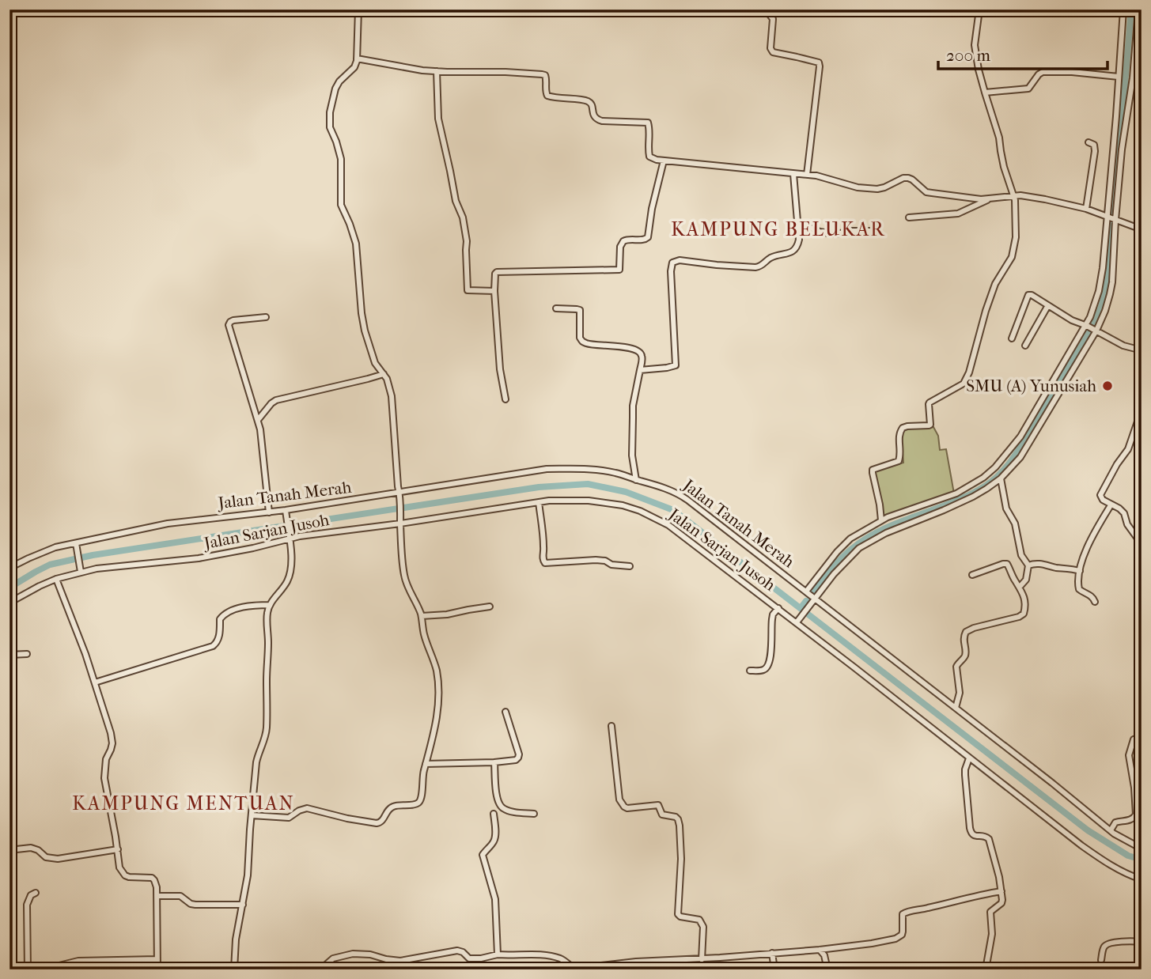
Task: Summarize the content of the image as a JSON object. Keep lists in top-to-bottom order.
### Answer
{
  "streets": {
    "street": ["Jalan Tanah Merah", "Jalan Sarjan Jusoh"]
  },
  "districts": ["KAMPUNG BELUKAR", "KAMPUNG MENTUAN"],
  "places": ["SMU (A) Yunusiah"],
  "scale_bar": "200 m"
}
